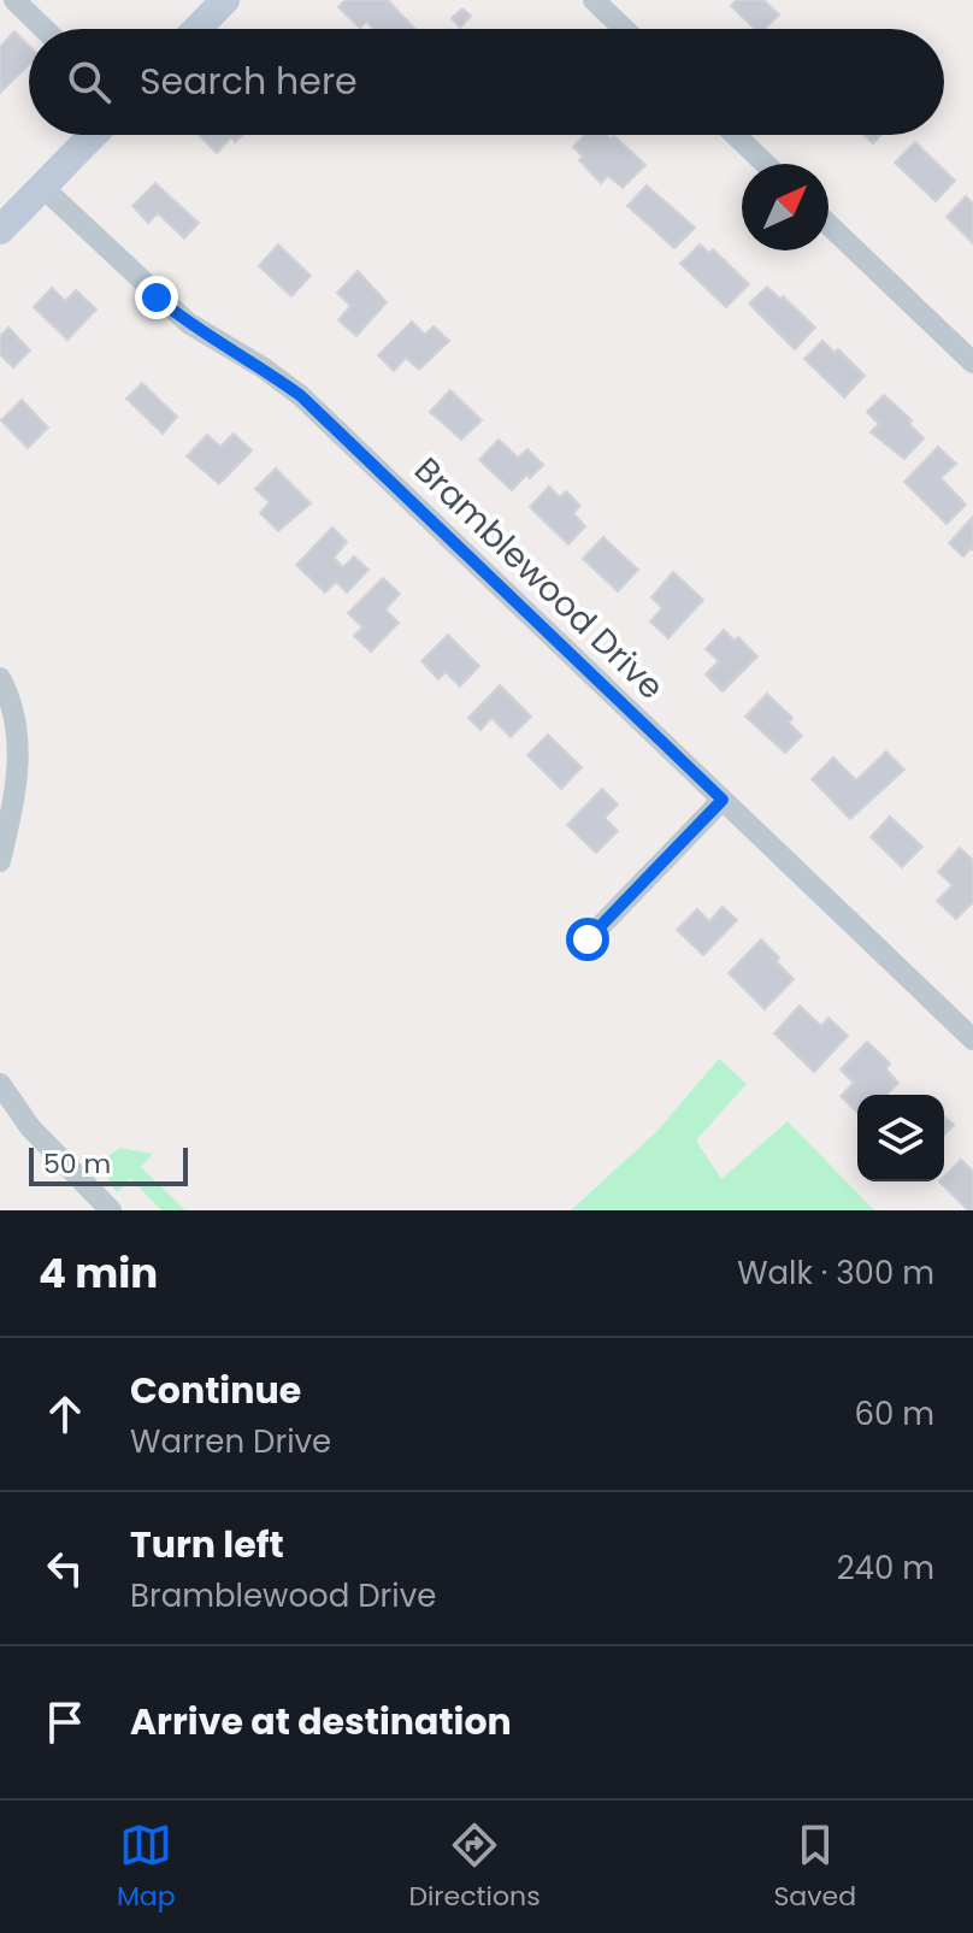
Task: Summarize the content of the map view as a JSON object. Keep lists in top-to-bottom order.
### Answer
{
  "streets": {
    "street": ["Bramblewood Drive"]
  },
  "scale_bar": "50 m",
  "north": "top right",
  "page": {
    "search": "Search here",
    "scale": "50 m",
    "heading": ["4 min", "Walk · 300 m"],
    "list": [
      ["Continue", "Warren Drive", "60 m"],
      ["Turn left", "Bramblewood Drive", "240 m"],
      "Arrive at destination"
    ],
    "nav": ["Map", "Directions", "Saved"]
  }
}
